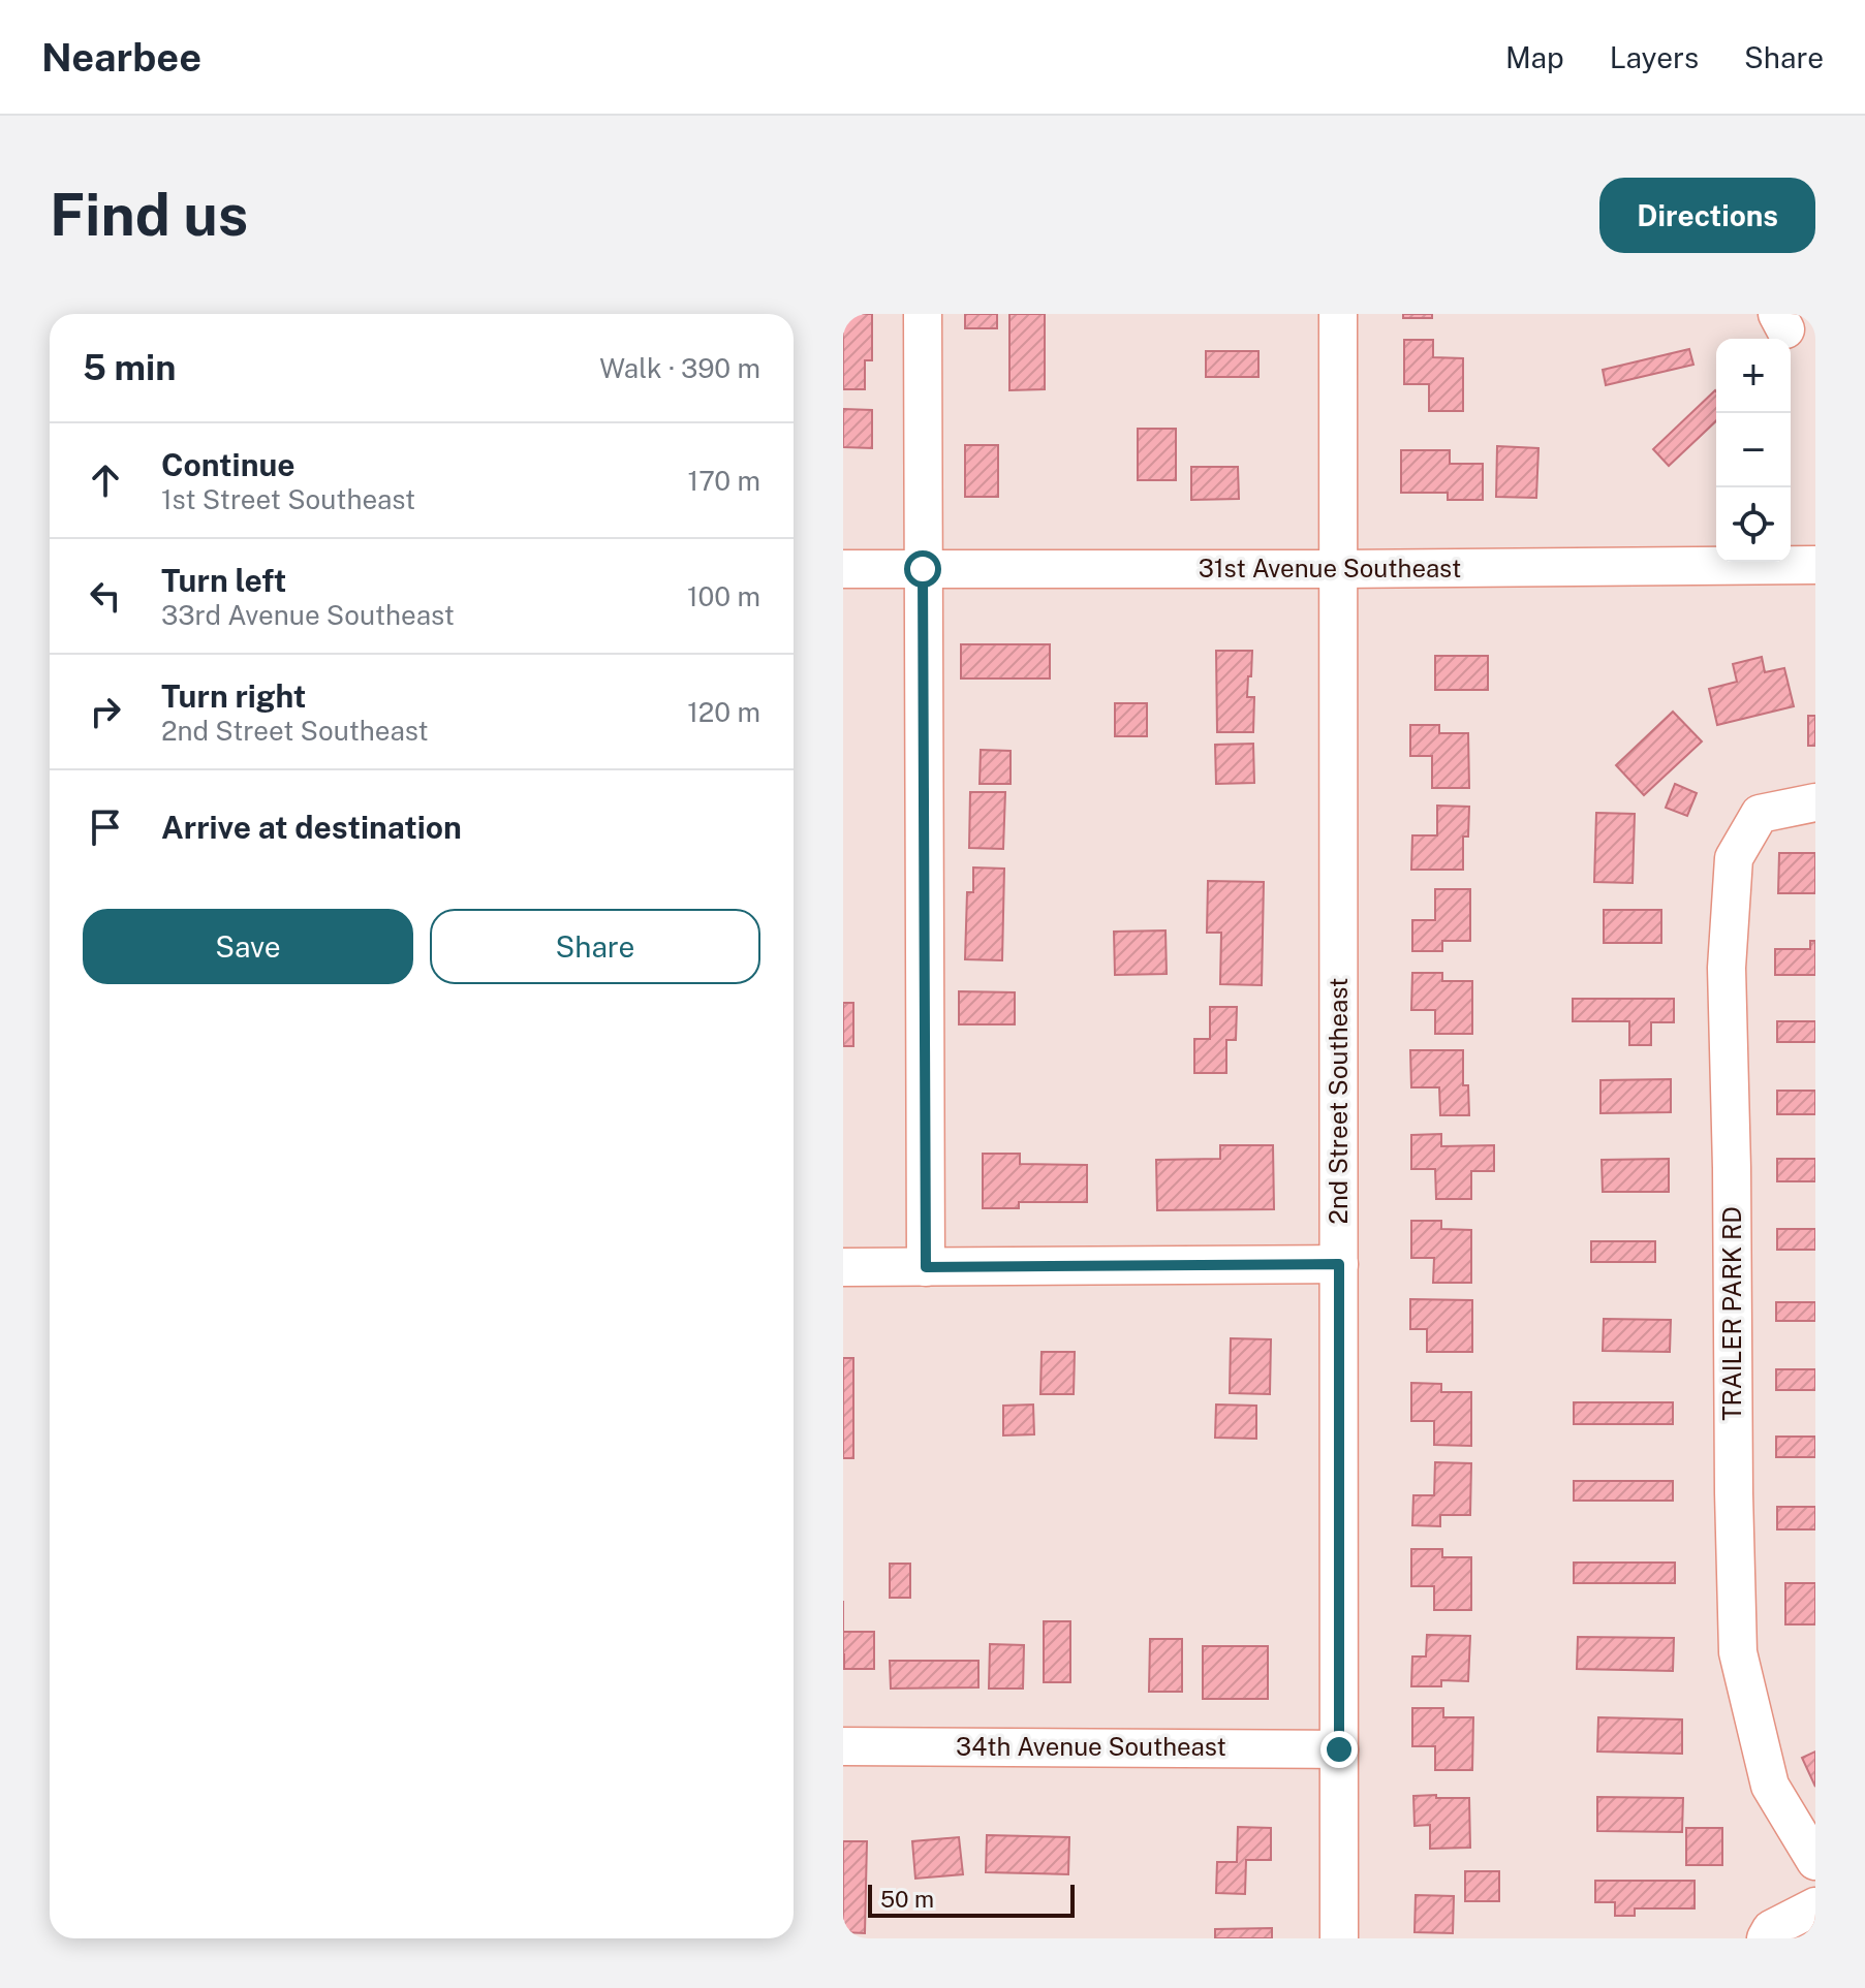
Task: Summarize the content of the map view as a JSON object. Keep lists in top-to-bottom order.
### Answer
{
  "streets": {
    "street": [
      "31st Avenue Southeast",
      "2nd Street Southeast",
      "TRAILER PARK RD",
      "34th Avenue Southeast"
    ]
  },
  "crossings": [
    ["31st Avenue Southeast", "2nd Street Southeast"],
    ["2nd Street Southeast", "34th Avenue Southeast"]
  ],
  "scale_bar": "50 m",
  "page": {
    "header": "Nearbee",
    "nav": ["Map", "Layers", "Share"],
    "buttons": [
      "Directions",
      ["Save", "Share"]
    ],
    "title": "Find us",
    "heading": ["5 min", "Walk · 390 m"],
    "map_buttons": ["+", "−"],
    "list": [
      ["Continue", "1st Street Southeast", "170 m"],
      ["Turn left", "33rd Avenue Southeast", "100 m"],
      ["Turn right", "2nd Street Southeast", "120 m"],
      "Arrive at destination"
    ],
    "scale": "50 m"
  }
}
